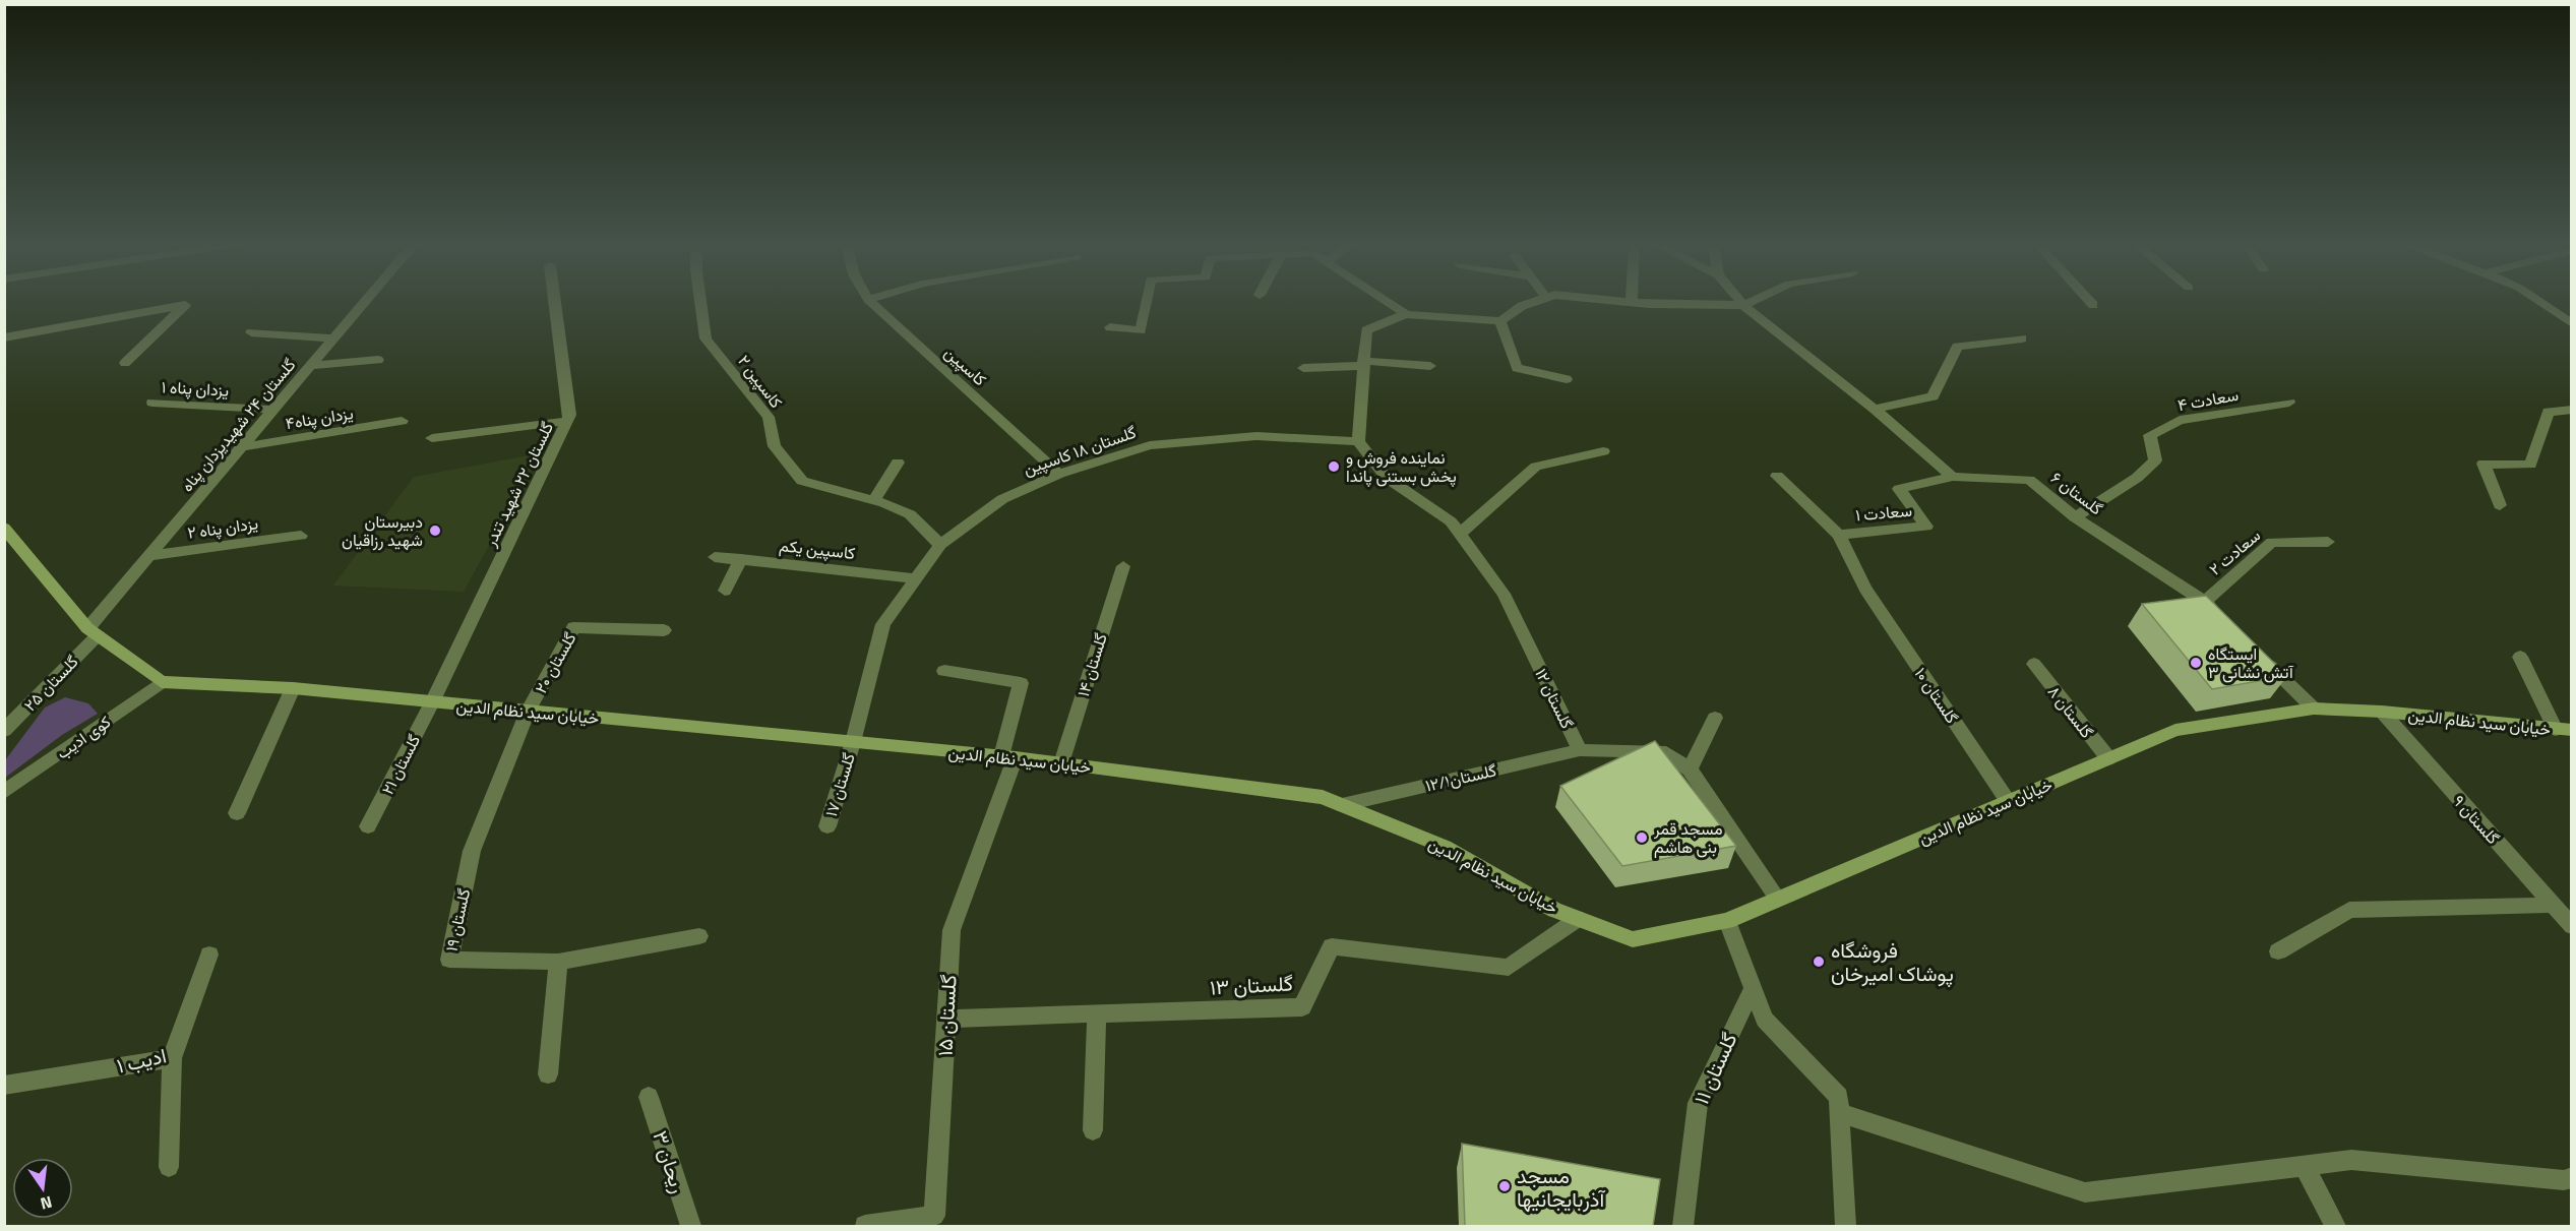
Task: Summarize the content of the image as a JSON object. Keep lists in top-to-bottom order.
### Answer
{
  "streets": {
    "main road": ["خیابان سید نظام الدین"],
    "street": [
      "کاسپین",
      "کاسپین ۲",
      "یزدان پناه ۱",
      "سعادت ۴",
      "یزدان پناه۴",
      "گلستان ۲۴ شهیدیزدان پناه",
      "گلستان ۱۸ کاسپین",
      "گلستان ۲۲ شهید تندر",
      "گلستان ۶",
      "سعادت ۱",
      "یزدان پناه ۲",
      "کاسپین یکم",
      "سعادت ۲",
      "گلستان ۲۰",
      "گلستان ۱۴",
      "گلستان ۲۵",
      "گلستان ۱۰",
      "گلستان ۱۲",
      "گلستان ۸",
      "کوی ادیب",
      "گلستان ۲۱",
      "گلستان۱۲/۱",
      "گلستان ۱۷",
      "گلستان ۹",
      "گلستان ۱۹",
      "گلستان ۱۳",
      "گلستان ۱۵",
      "ادیب ۱",
      "گلستان ۱۱",
      "ریحان ۳"
    ]
  },
  "crossings": [
    ["کاسپین", "گلستان ۱۸ کاسپین"],
    ["کاسپین ۲", "گلستان ۱۸ کاسپین"],
    ["یزدان پناه ۱", "گلستان ۲۴ شهیدیزدان پناه"],
    ["سعادت ۴", "گلستان ۶"],
    ["یزدان پناه۴", "گلستان ۲۴ شهیدیزدان پناه"],
    ["گلستان ۲۴ شهیدیزدان پناه", "یزدان پناه ۲"],
    ["گلستان ۲۴ شهیدیزدان پناه", "گلستان ۲۵"],
    ["گلستان ۱۸ کاسپین", "کاسپین یکم"],
    ["گلستان ۱۸ کاسپین", "گلستان ۱۲"],
    ["گلستان ۱۸ کاسپین", "خیابان سید نظام الدین"],
    ["گلستان ۱۸ کاسپین", "گلستان ۱۷"],
    ["گلستان ۲۲ شهید تندر", "خیابان سید نظام الدین"],
    ["گلستان ۲۲ شهید تندر", "گلستان ۲۱"],
    ["گلستان ۶", "سعادت ۱"],
    ["گلستان ۶", "سعادت ۲"],
    ["سعادت ۱", "گلستان ۱۰"],
    ["گلستان ۲۰", "خیابان سید نظام الدین"],
    ["گلستان ۲۰", "گلستان ۱۹"],
    ["گلستان ۱۴", "خیابان سید نظام الدین"],
    ["گلستان ۱۰", "خیابان سید نظام الدین"],
    ["گلستان ۱۲", "گلستان۱۲/۱"],
    ["خیابان سید نظام الدین", "گلستان ۸"],
    ["خیابان سید نظام الدین", "کوی ادیب"],
    ["خیابان سید نظام الدین", "گلستان ۲۱"],
    ["خیابان سید نظام الدین", "گلستان۱۲/۱"],
    ["خیابان سید نظام الدین", "گلستان ۱۷"],
    ["خیابان سید نظام الدین", "گلستان ۹"],
    ["خیابان سید نظام الدین", "گلستان ۱۹"],
    ["خیابان سید نظام الدین", "گلستان ۱۳"],
    ["خیابان سید نظام الدین", "گلستان ۱۵"],
    ["گلستان ۱۳", "گلستان ۱۵"]
  ],
  "places": [
    "نماینده فروش و پخش بستنی پاندا",
    "دبیرستان شهید رزاقیان",
    "ایستگاه آتش نشانی ۳",
    "مسجد قمر بنی هاشم",
    "فروشگاه پوشاک امیرخان",
    "مسجد آذربایجانیها"
  ],
  "north": "bottom"
}
